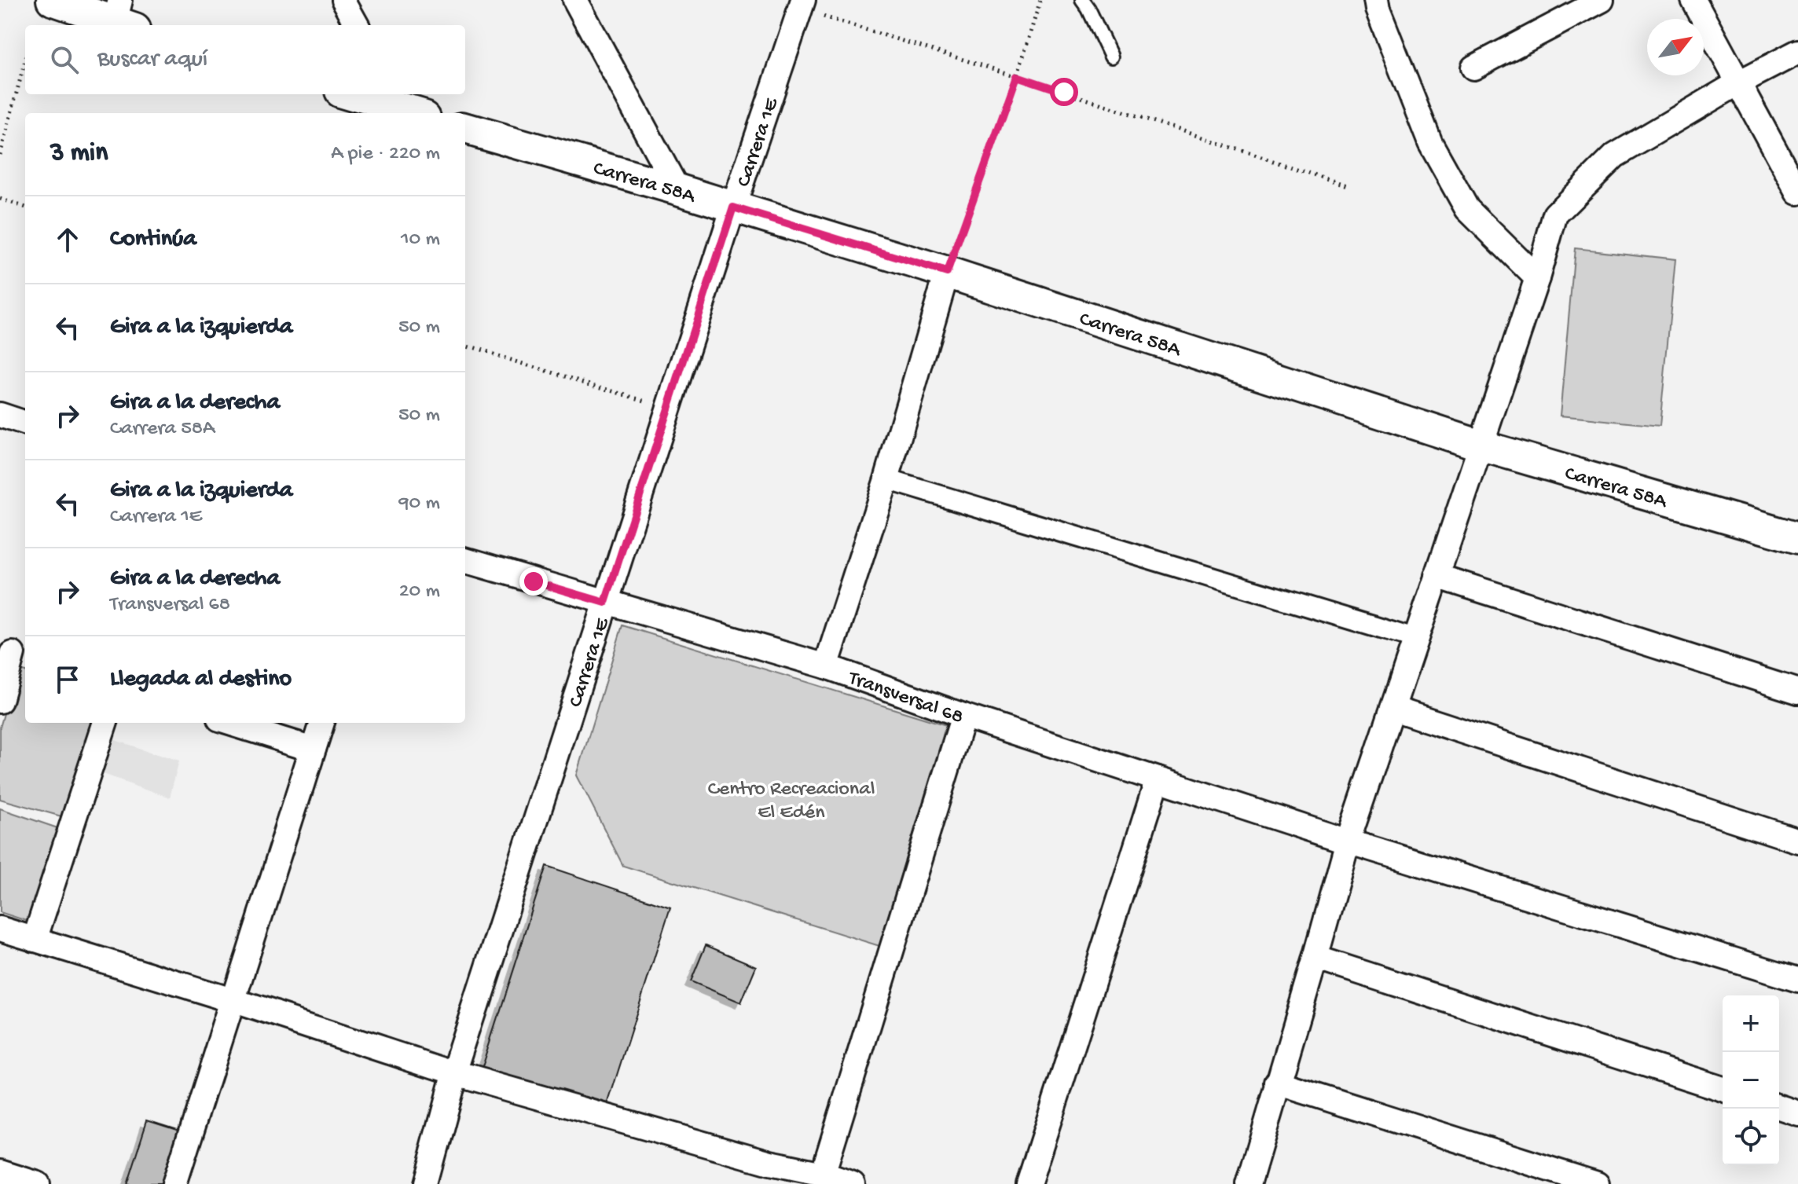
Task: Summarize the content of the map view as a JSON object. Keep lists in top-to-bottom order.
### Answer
{
  "streets": {
    "street": ["Carrera 1E", "Carrera 58A", "Transversal 68"]
  },
  "crossings": [
    ["Carrera 1E", "Carrera 58A"],
    ["Carrera 1E", "Transversal 68"]
  ],
  "parks": ["Centro Recreacional El Edén"],
  "north": "top right",
  "page": {
    "search": "Buscar aquí",
    "heading": ["3 min", "A pie · 220 m"],
    "list": [
      ["Continúa", "10 m"],
      ["Gira a la izquierda", "50 m"],
      ["Gira a la derecha", "Carrera 58A", "50 m"],
      ["Gira a la izquierda", "Carrera 1E", "90 m"],
      ["Gira a la derecha", "Transversal 68", "20 m"],
      "Llegada al destino"
    ],
    "map_buttons": ["+", "−"]
  }
}
